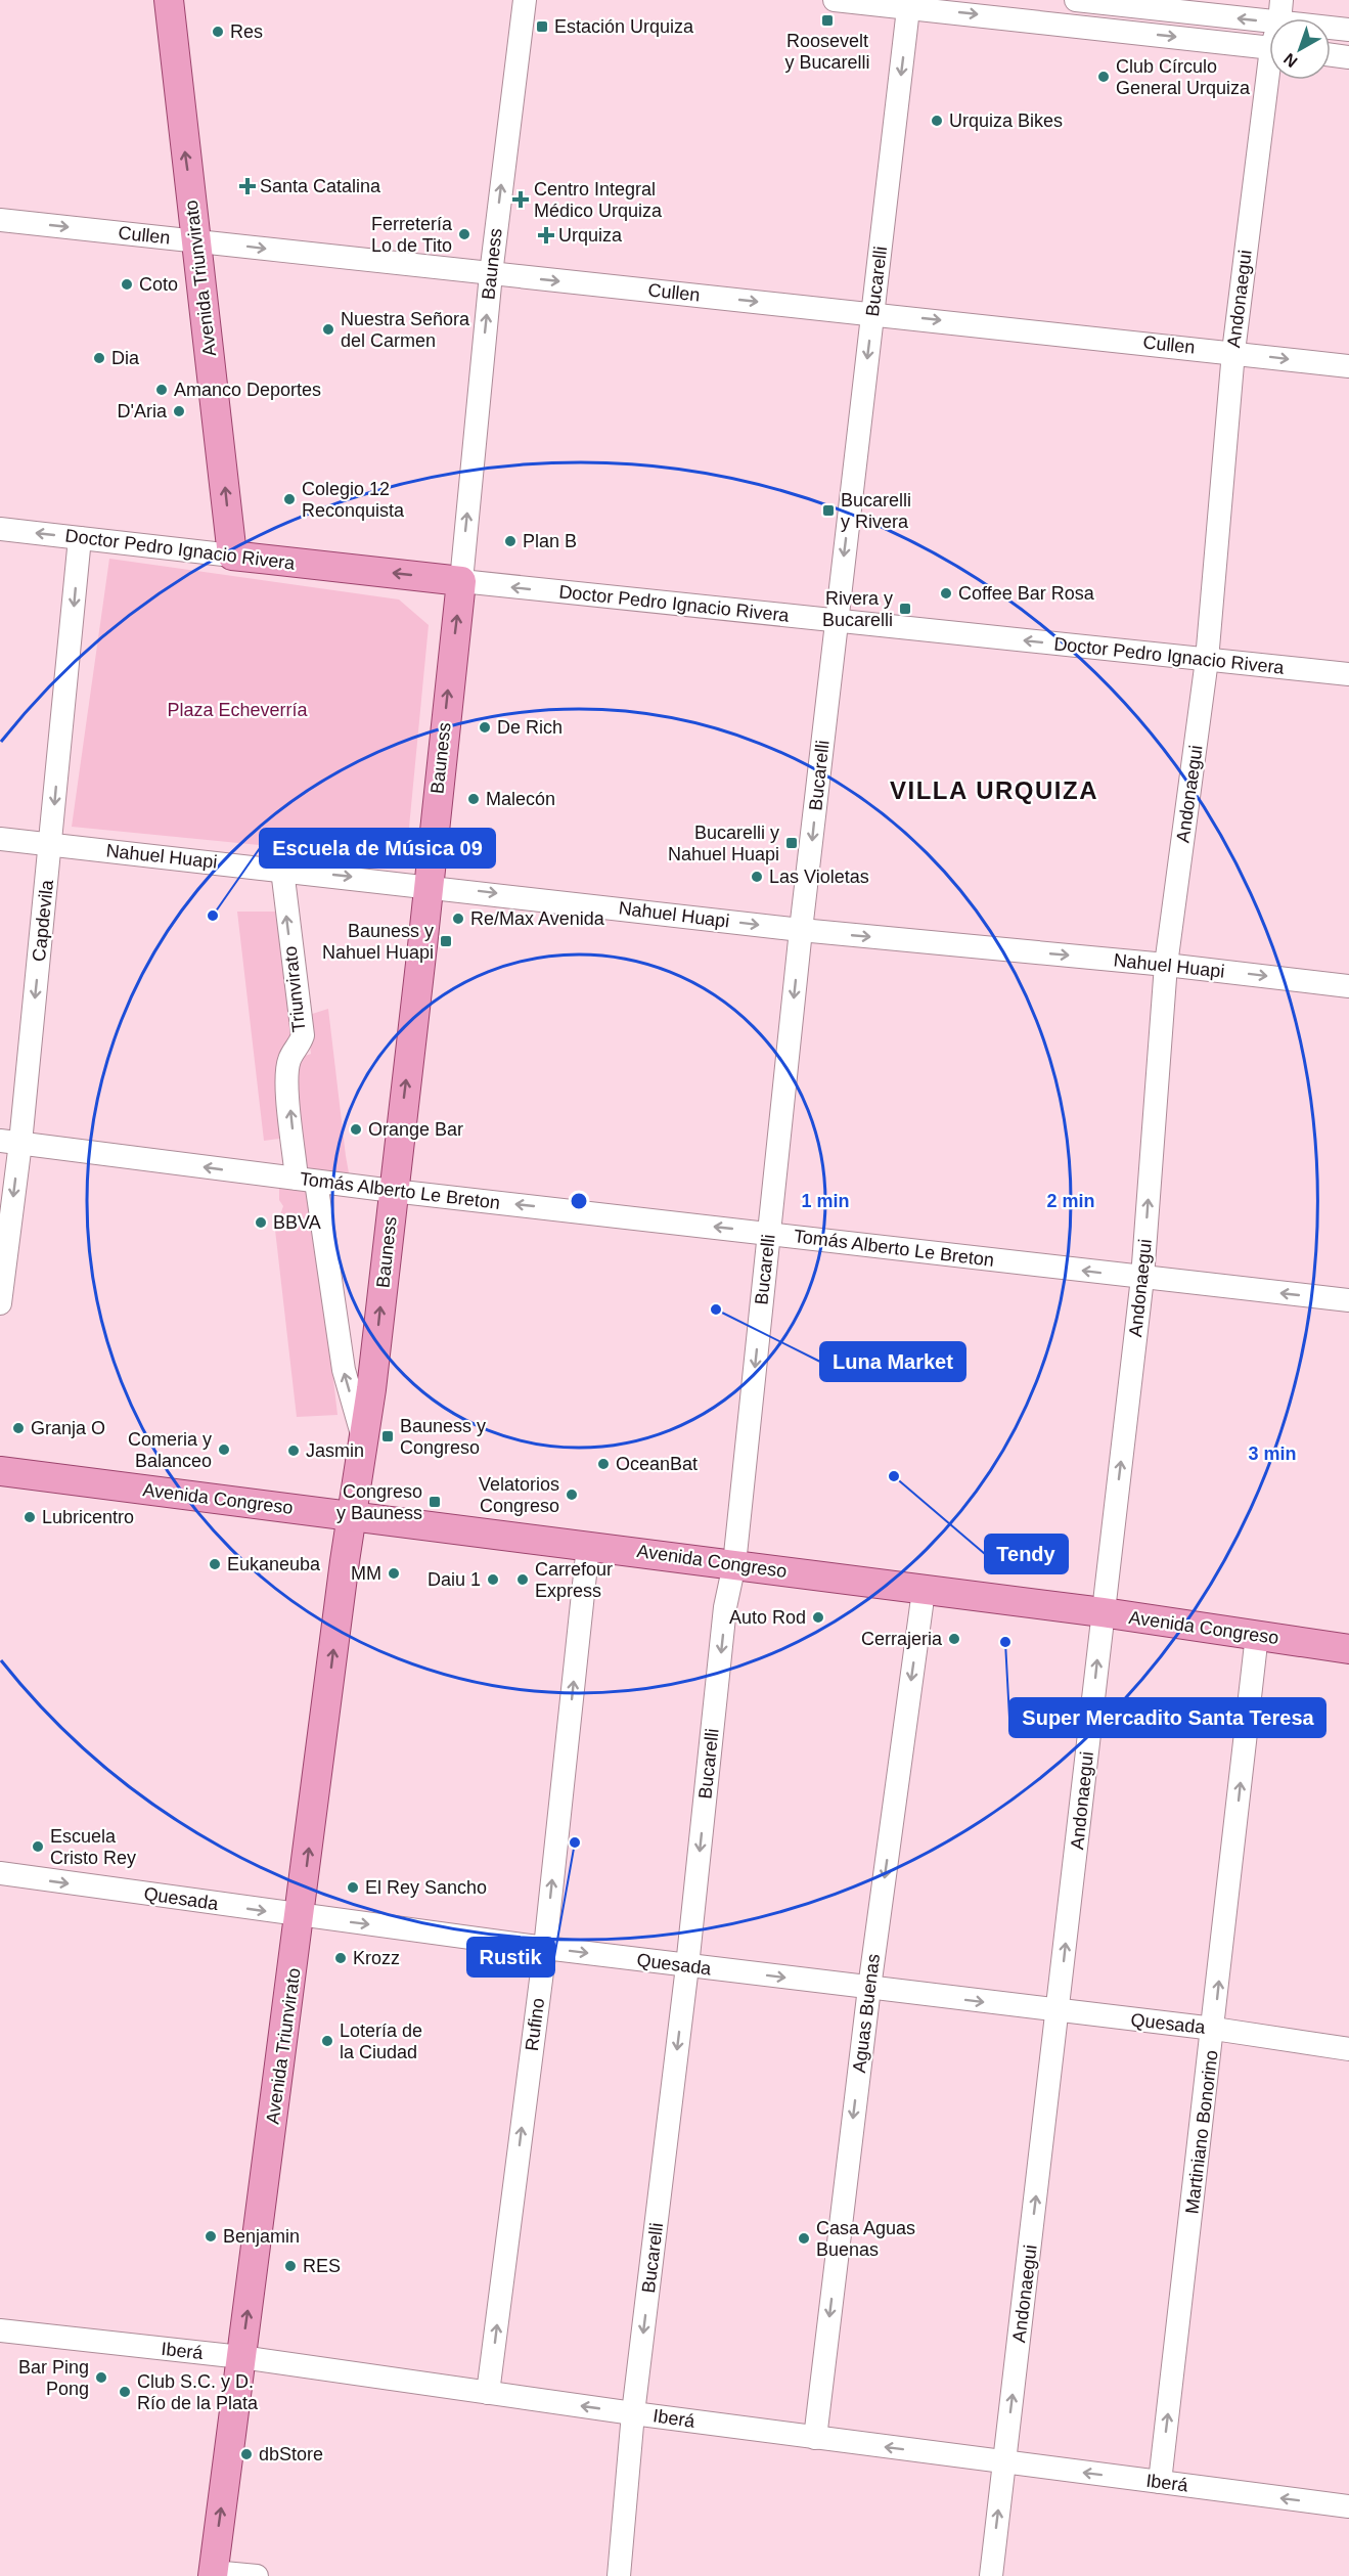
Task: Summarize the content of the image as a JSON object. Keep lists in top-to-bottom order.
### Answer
{
  "streets": {
    "main road": [
      "Bauness",
      "Avenida Triunvirato",
      "Doctor Pedro Ignacio Rivera",
      "Avenida Congreso"
    ],
    "street": [
      "Cullen",
      "Bucarelli",
      "Andonaegui",
      "Nahuel Huapi",
      "Capdevila",
      "Triunvirato",
      "Tomás Alberto Le Breton",
      "Quesada",
      "Aguas Buenas",
      "Rufino",
      "Martiniano Bonorino",
      "Iberá"
    ]
  },
  "crossings": [
    ["Cullen", "Bauness"],
    ["Cullen", "Avenida Triunvirato"],
    ["Cullen", "Bucarelli"],
    ["Cullen", "Andonaegui"],
    ["Bauness", "Avenida Triunvirato"],
    ["Bauness", "Doctor Pedro Ignacio Rivera"],
    ["Bauness", "Nahuel Huapi"],
    ["Bauness", "Triunvirato"],
    ["Bauness", "Tomás Alberto Le Breton"],
    ["Bauness", "Avenida Congreso"],
    ["Avenida Triunvirato", "Doctor Pedro Ignacio Rivera"],
    ["Avenida Triunvirato", "Avenida Congreso"],
    ["Avenida Triunvirato", "Quesada"],
    ["Avenida Triunvirato", "Iberá"],
    ["Bucarelli", "Doctor Pedro Ignacio Rivera"],
    ["Bucarelli", "Nahuel Huapi"],
    ["Bucarelli", "Tomás Alberto Le Breton"],
    ["Bucarelli", "Avenida Congreso"],
    ["Bucarelli", "Quesada"],
    ["Bucarelli", "Iberá"],
    ["Andonaegui", "Doctor Pedro Ignacio Rivera"],
    ["Andonaegui", "Nahuel Huapi"],
    ["Andonaegui", "Tomás Alberto Le Breton"],
    ["Andonaegui", "Avenida Congreso"],
    ["Andonaegui", "Quesada"],
    ["Andonaegui", "Iberá"],
    ["Doctor Pedro Ignacio Rivera", "Capdevila"],
    ["Nahuel Huapi", "Capdevila"],
    ["Nahuel Huapi", "Triunvirato"],
    ["Capdevila", "Tomás Alberto Le Breton"],
    ["Triunvirato", "Tomás Alberto Le Breton"],
    ["Avenida Congreso", "Aguas Buenas"],
    ["Avenida Congreso", "Rufino"],
    ["Avenida Congreso", "Martiniano Bonorino"],
    ["Quesada", "Aguas Buenas"],
    ["Quesada", "Rufino"],
    ["Quesada", "Martiniano Bonorino"],
    ["Aguas Buenas", "Iberá"],
    ["Rufino", "Iberá"],
    ["Martiniano Bonorino", "Iberá"]
  ],
  "one_way": [
    "Cullen",
    "Bauness",
    "Avenida Triunvirato",
    "Bucarelli",
    "Andonaegui",
    "Doctor Pedro Ignacio Rivera",
    "Nahuel Huapi",
    "Capdevila",
    "Triunvirato",
    "Tomás Alberto Le Breton",
    "Quesada",
    "Aguas Buenas",
    "Rufino",
    "Martiniano Bonorino",
    "Iberá"
  ],
  "districts": ["VILLA URQUIZA"],
  "parks": ["Plaza Echeverría"],
  "places": {
    "transit": [
      "Roosevelt y Bucarelli",
      "Estación Urquiza",
      "Bucarelli y Rivera",
      "Rivera y Bucarelli",
      "Bucarelli y Nahuel Huapi",
      "Bauness y Nahuel Huapi",
      "Bauness y Congreso",
      "Congreso y Bauness"
    ],
    "other": [
      "Res",
      "Club Círculo General Urquiza",
      "Urquiza Bikes",
      "Ferretería Lo de Tito",
      "Coto",
      "Nuestra Señora del Carmen",
      "Dia",
      "Amanco Deportes",
      "D'Aria",
      "Colegio 12 Reconquista",
      "Plan B",
      "Coffee Bar Rosa",
      "De Rich",
      "Malecón",
      "Las Violetas",
      "Escuela de Música 09",
      "Re/Max Avenida",
      "Orange Bar",
      "BBVA",
      "Luna Market",
      "Granja O",
      "Comeria y Balanceo",
      "Jasmin",
      "OceanBat",
      "Tendy",
      "Velatorios Congreso",
      "Lubricentro",
      "Eukaneuba",
      "MM",
      "Daiu 1",
      "Carrefour Express",
      "Auto Rod",
      "Cerrajeria",
      "Super Mercadito Santa Teresa",
      "Rustik",
      "Escuela Cristo Rey",
      "El Rey Sancho",
      "Krozz",
      "Lotería de la Ciudad",
      "Benjamin",
      "Casa Aguas Buenas",
      "RES",
      "Bar Ping Pong",
      "Club S.C. y D. Río de la Plata",
      "dbStore"
    ],
    "health": ["Santa Catalina", "Centro Integral Médico Urquiza", "Urquiza"]
  },
  "north": "bottom left",
  "rings": ["1 min", "2 min", "3 min"]
}
